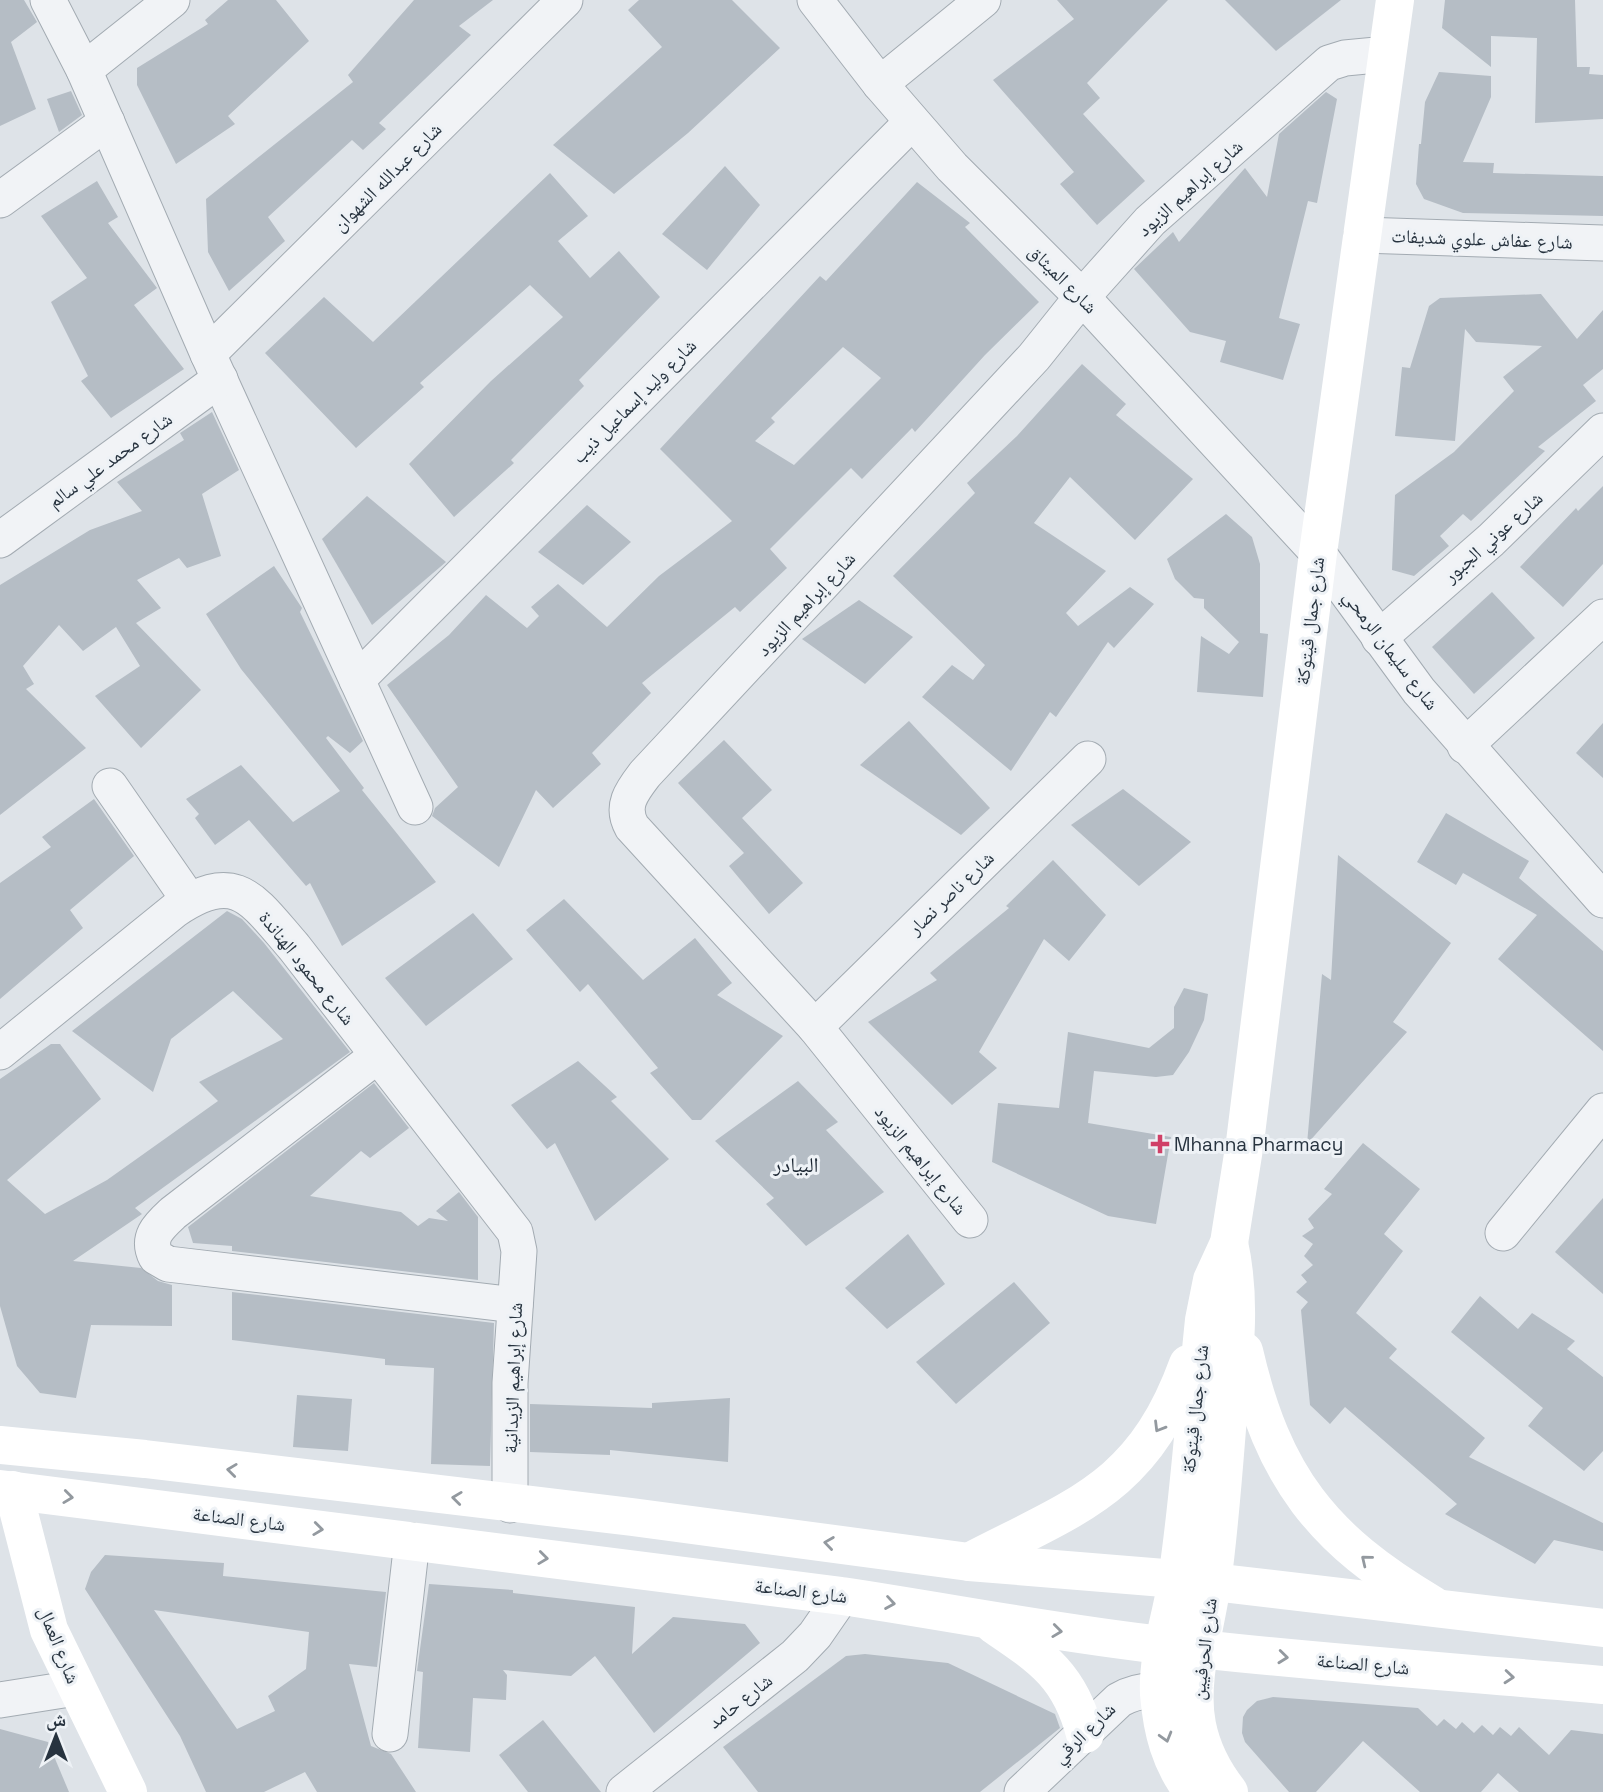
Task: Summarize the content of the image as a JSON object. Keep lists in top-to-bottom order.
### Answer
{
  "streets": {
    "main road": [
      "شارع جمال قيتوكة",
      "شارع الصناعة",
      "شارع العمال",
      "شارع الحرفيين"
    ],
    "street": [
      "شارع عبدالله الشهوان",
      "شارع إبراهيم الزيود",
      "شارع عفاش علوي شديفات",
      "شارع الميثاق",
      "شارع وليد إسماعيل ذيب",
      "شارع محمد علي سالم",
      "شارع عوني الجبور",
      "شارع سليمان الرمحي",
      "شارع ناصر نصار",
      "شارع محمود الهناندة",
      "شارع إبراهيم الزيدانية",
      "شارع حامد",
      "شارع الرقي"
    ]
  },
  "crossings": [
    ["شارع عبدالله الشهوان", "شارع محمد علي سالم"],
    ["شارع إبراهيم الزيود", "شارع الميثاق"],
    ["شارع إبراهيم الزيود", "شارع جمال قيتوكة"],
    ["شارع إبراهيم الزيود", "شارع ناصر نصار"],
    ["شارع عفاش علوي شديفات", "شارع جمال قيتوكة"],
    ["شارع الميثاق", "شارع وليد إسماعيل ذيب"],
    ["شارع الميثاق", "شارع جمال قيتوكة"],
    ["شارع الميثاق", "شارع سليمان الرمحي"],
    ["شارع عوني الجبور", "شارع سليمان الرمحي"],
    ["شارع جمال قيتوكة", "شارع سليمان الرمحي"],
    ["شارع جمال قيتوكة", "شارع الحرفيين"],
    ["شارع محمود الهناندة", "شارع إبراهيم الزيدانية"],
    ["شارع الصناعة", "شارع العمال"],
    ["شارع الصناعة", "شارع الحرفيين"],
    ["شارع الصناعة", "شارع حامد"],
    ["شارع الحرفيين", "شارع الرقي"]
  ],
  "districts": ["البيادر"],
  "places": {
    "health": ["Mhanna Pharmacy"]
  },
  "north": "top"
}
